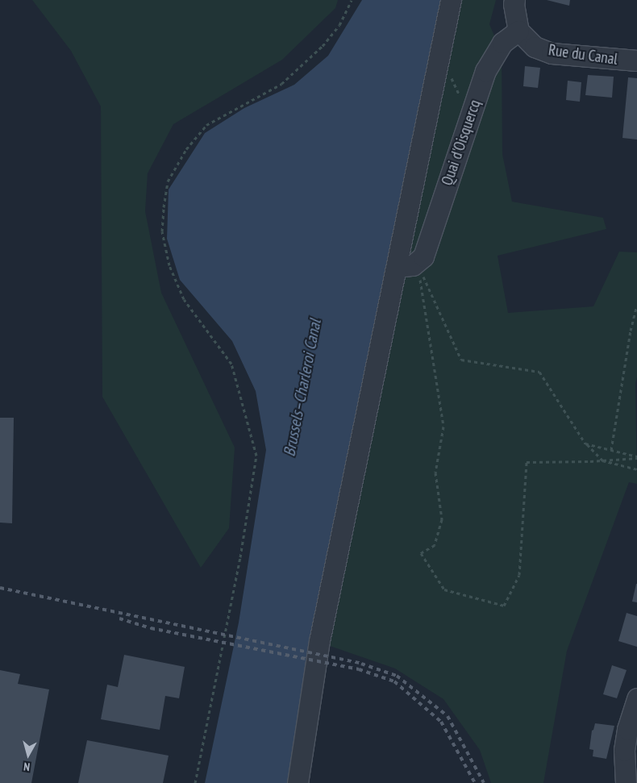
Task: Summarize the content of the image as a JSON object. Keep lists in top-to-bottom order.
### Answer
{
  "streets": {
    "street": ["Rue du Canal", "Quai d'Oisquercq"]
  },
  "crossings": [
    ["Rue du Canal", "Quai d'Oisquercq"]
  ],
  "water": ["Brussels–Charleroi Canal"],
  "north": "bottom"
}
